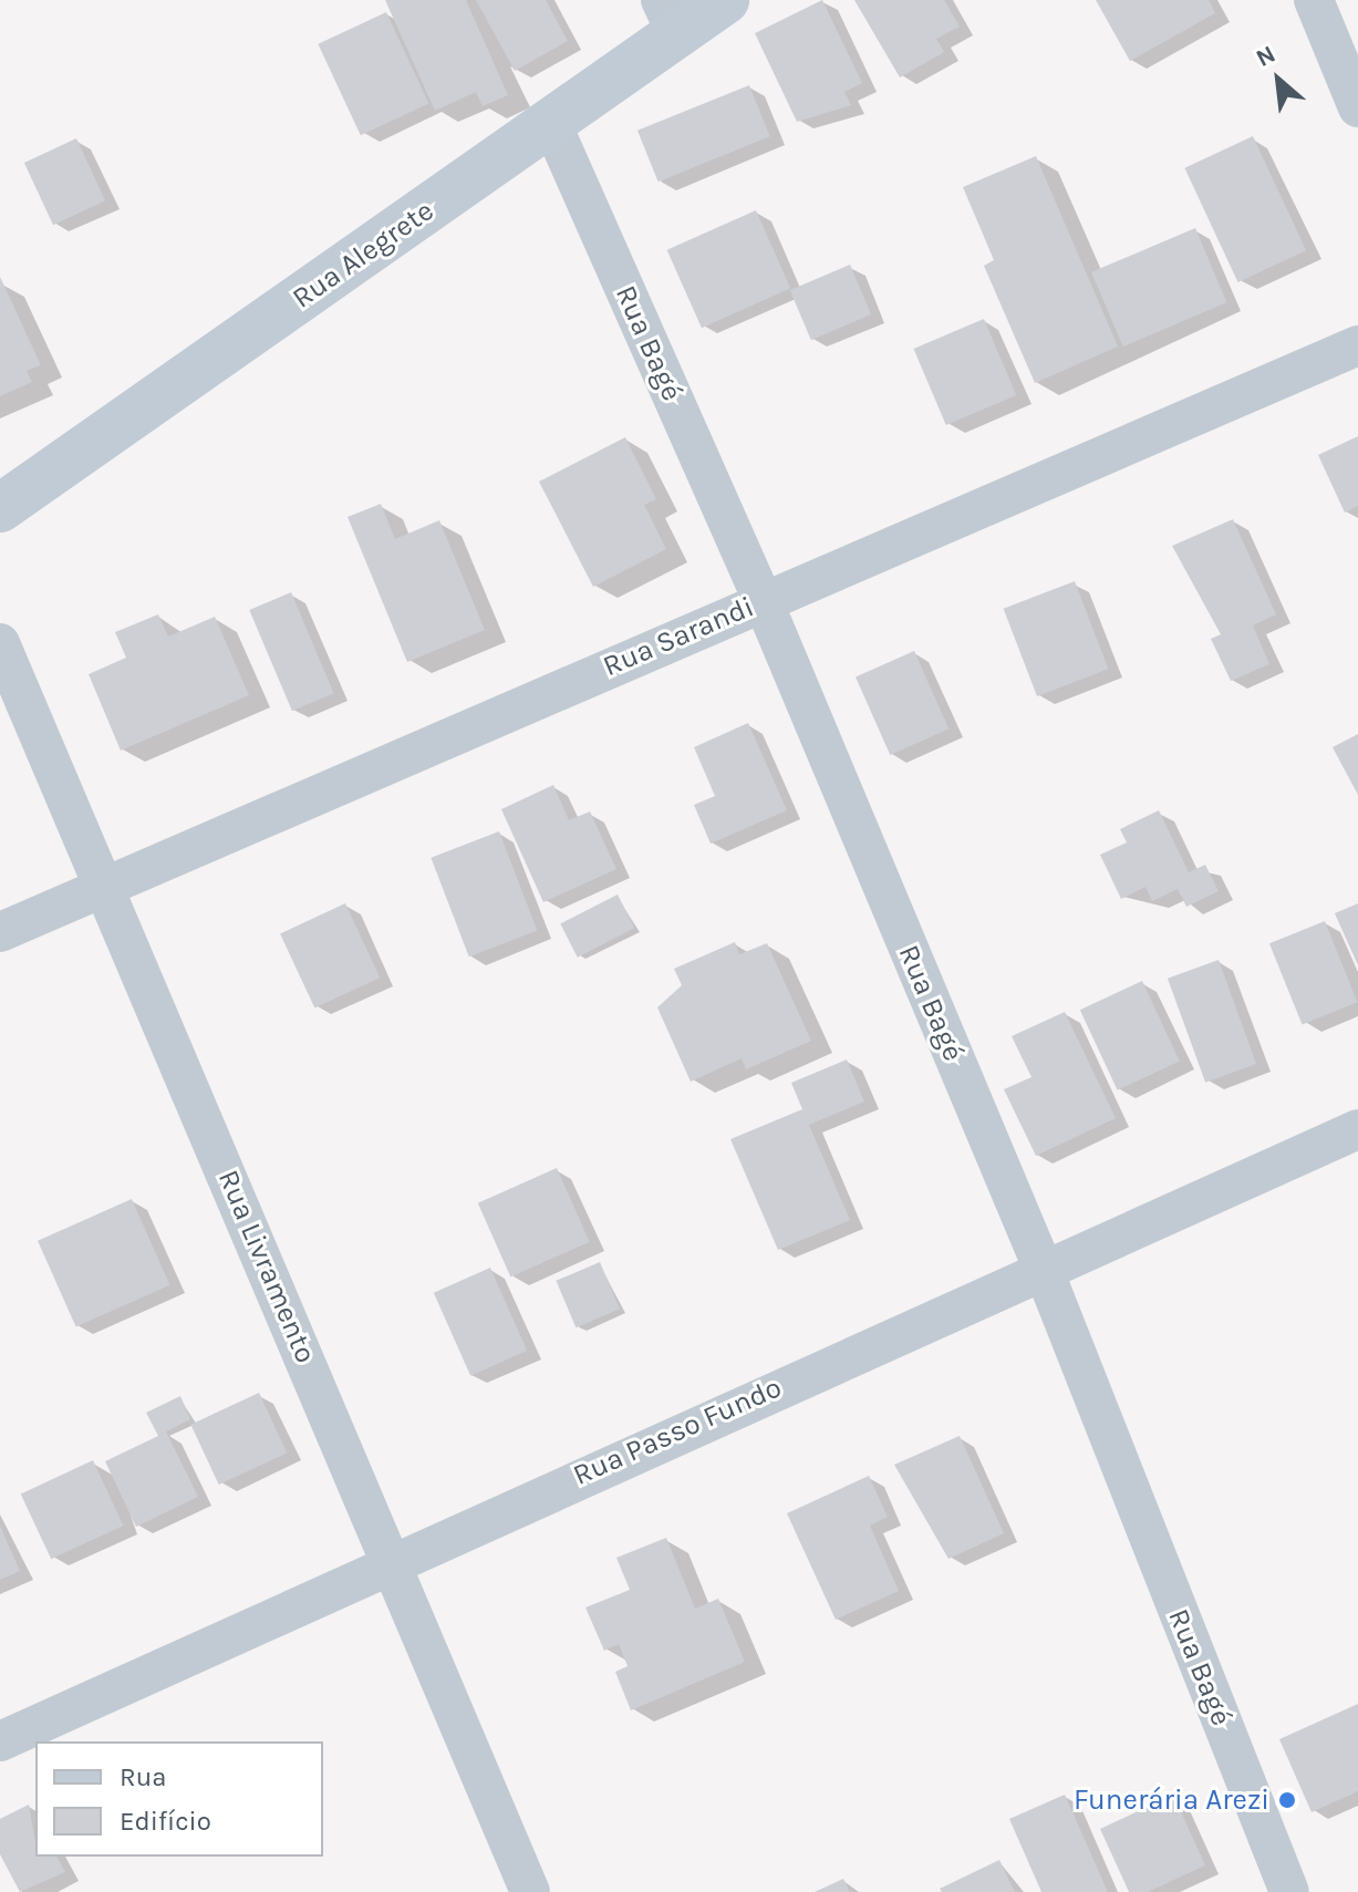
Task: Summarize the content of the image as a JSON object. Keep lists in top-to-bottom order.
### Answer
{
  "streets": {
    "street": [
      "Rua Alegrete",
      "Rua Bagé",
      "Rua Sarandi",
      "Rua Livramento",
      "Rua Passo Fundo"
    ]
  },
  "crossings": [
    ["Rua Alegrete", "Rua Bagé"],
    ["Rua Bagé", "Rua Sarandi"],
    ["Rua Bagé", "Rua Passo Fundo"],
    ["Rua Sarandi", "Rua Livramento"],
    ["Rua Livramento", "Rua Passo Fundo"]
  ],
  "places": ["Funerária Arezi"],
  "legend": ["Rua", "Edifício"],
  "north": "top left"
}
